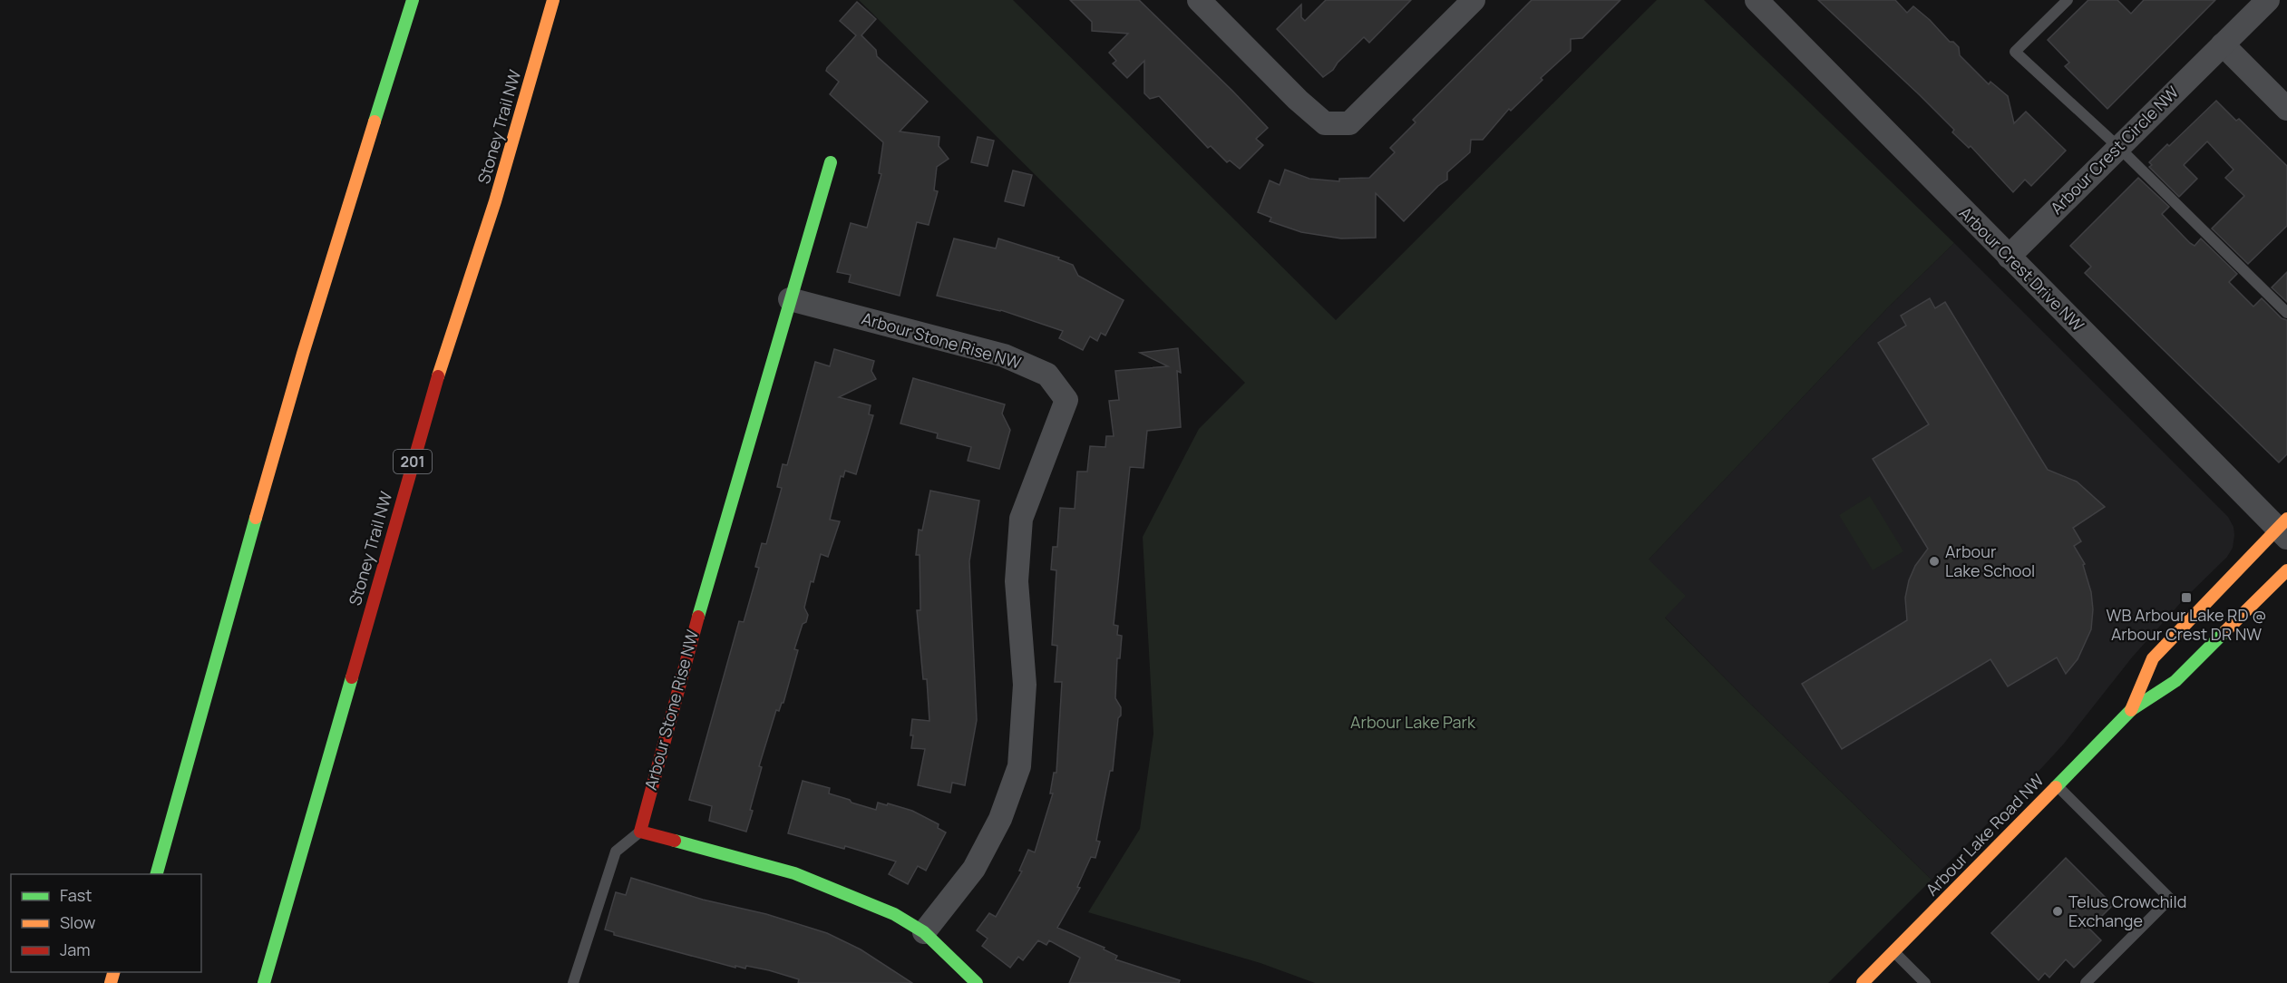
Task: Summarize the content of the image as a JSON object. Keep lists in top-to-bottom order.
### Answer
{
  "streets": {
    "main road": [
      "Stoney Trail NW",
      "Arbour Stone Rise NW",
      "201",
      "Arbour Lake Road NW"
    ],
    "street": ["Arbour Crest Circle NW", "Arbour Crest Drive NW"]
  },
  "crossings": [
    ["Arbour Crest Circle NW", "Arbour Crest Drive NW"],
    ["Arbour Crest Drive NW", "Arbour Lake Road NW"]
  ],
  "parks": ["Arbour Lake Park"],
  "places": {
    "other": ["Arbour Lake School", "Telus Crowchild Exchange"],
    "transit": ["WB Arbour Lake RD @ Arbour Crest DR NW"]
  },
  "legend": ["Fast", "Slow", "Jam"]
}
